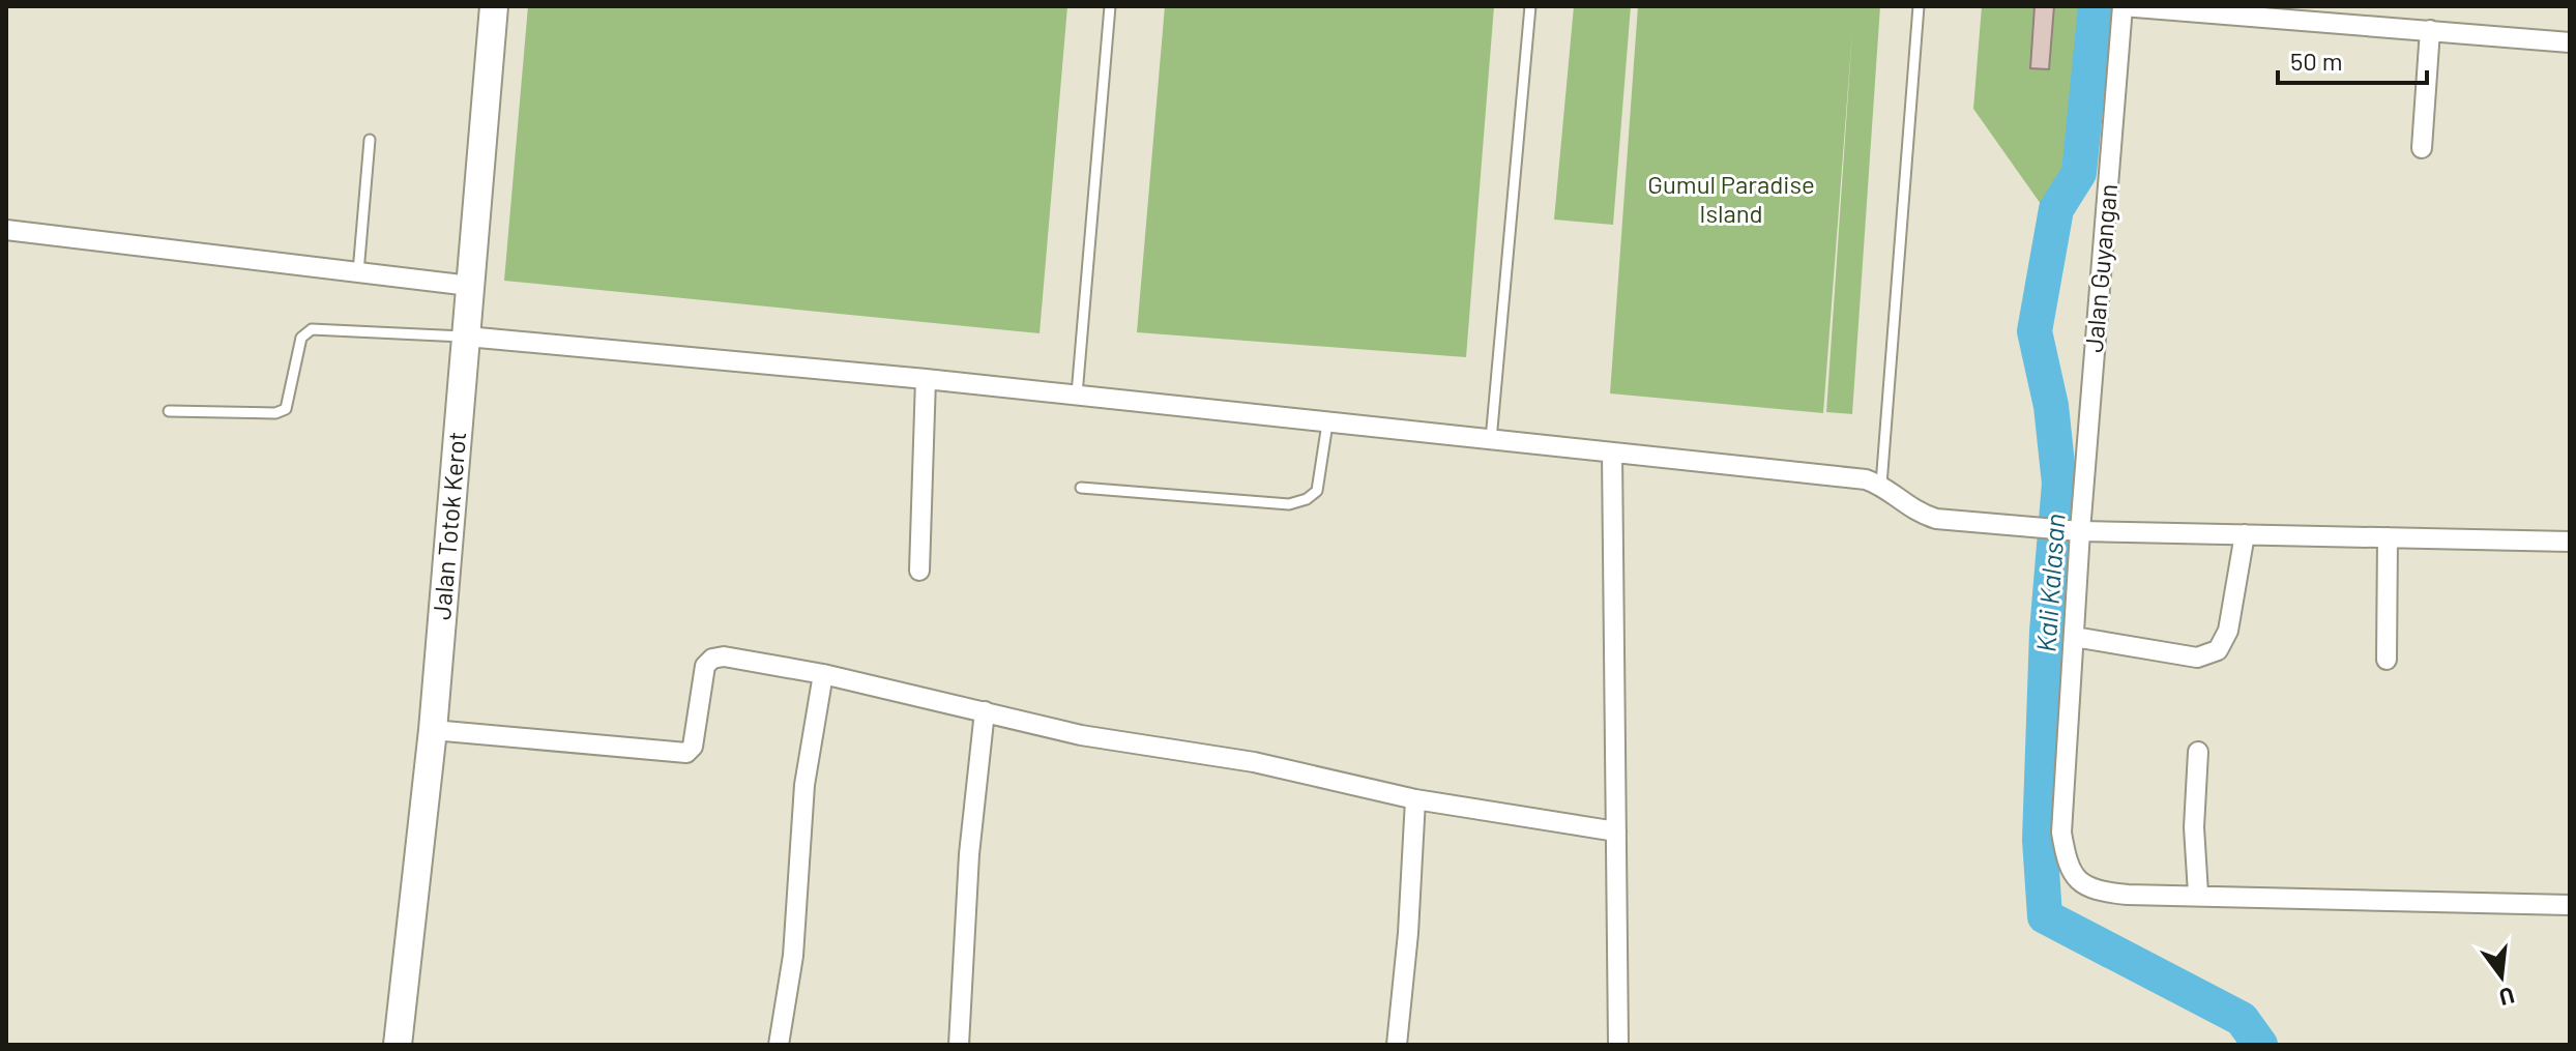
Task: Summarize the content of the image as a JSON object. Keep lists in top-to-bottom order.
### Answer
{
  "streets": {
    "main road": ["Jalan Totok Kerot"],
    "street": ["Jalan Guyangan"]
  },
  "water": ["Kali Kalasan"],
  "parks": ["Gumul Paradise Island"],
  "scale_bar": "50 m",
  "north": "bottom"
}
